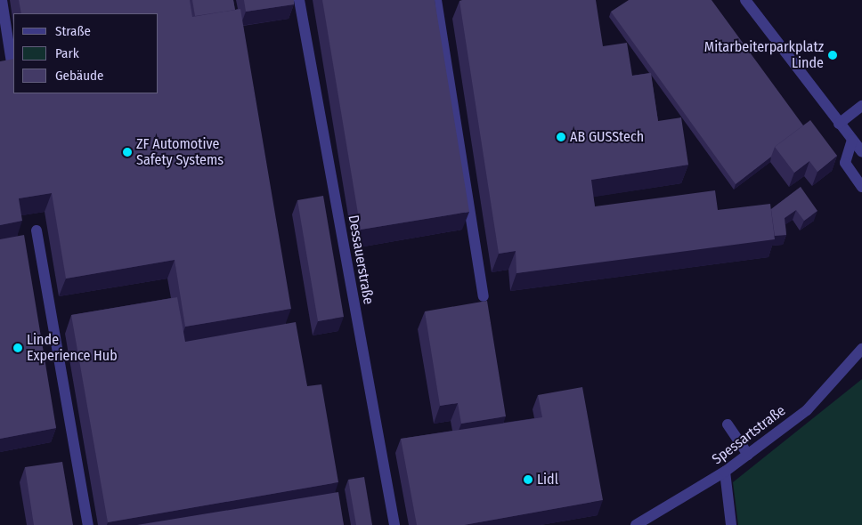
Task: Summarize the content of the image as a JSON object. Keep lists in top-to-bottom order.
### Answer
{
  "streets": {
    "street": ["Dessauerstraße", "Spessartstraße"]
  },
  "places": [
    "Mitarbeiterparkplatz Linde",
    "AB GUSStech",
    "ZF Automotive Safety Systems",
    "Linde Experience Hub",
    "Lidl"
  ],
  "legend": ["Straße", "Park", "Gebäude"]
}
